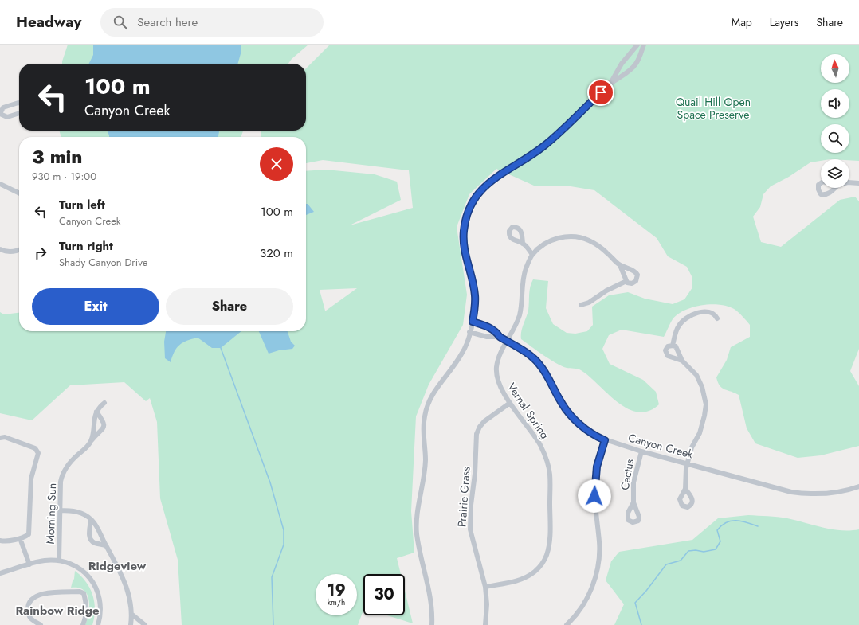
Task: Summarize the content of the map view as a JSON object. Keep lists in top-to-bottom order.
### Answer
{
  "streets": {
    "street": [
      "Vernal Spring",
      "Canyon Creek",
      "Cactus",
      "Prairie Grass",
      "Morning Sun"
    ]
  },
  "crossings": [
    ["Vernal Spring", "Canyon Creek"],
    ["Vernal Spring", "Prairie Grass"],
    ["Canyon Creek", "Cactus"]
  ],
  "districts": ["Ridgeview", "Rainbow Ridge"],
  "parks": ["Quail Hill Open Space Preserve"],
  "north": "top",
  "page": {
    "header": "Headway",
    "search": "Search here",
    "nav": ["Map", "Layers", "Share"],
    "turn": ["100 m", "Canyon Creek"],
    "heading": ["3 min", "930 m · 19:00"],
    "list": [
      {
        "name": "Turn left",
        "note": "Canyon Creek",
        "value": "100 m"
      },
      {
        "name": "Turn right",
        "note": "Shady Canyon Drive",
        "value": "320 m"
      }
    ],
    "buttons": ["Exit", "Share"],
    "speed": "19 km/h",
    "limit": "30"
  }
}
